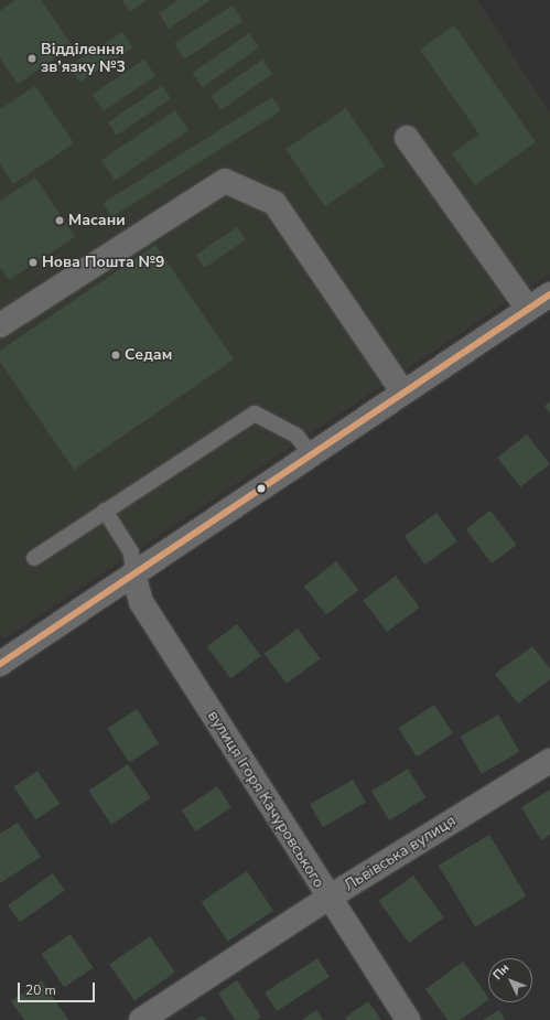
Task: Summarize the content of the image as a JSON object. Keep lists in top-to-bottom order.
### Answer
{
  "streets": {
    "street": ["вулиця Ігоря Качуровського", "Львівська вулиця"]
  },
  "crossings": [
    ["вулиця Ігоря Качуровського", "Львівська вулиця"]
  ],
  "places": [
    "Відділення зв’язку №3",
    "Масани",
    "Нова Пошта №9",
    "Седам"
  ],
  "scale_bar": "20 m",
  "north": "top left"
}
